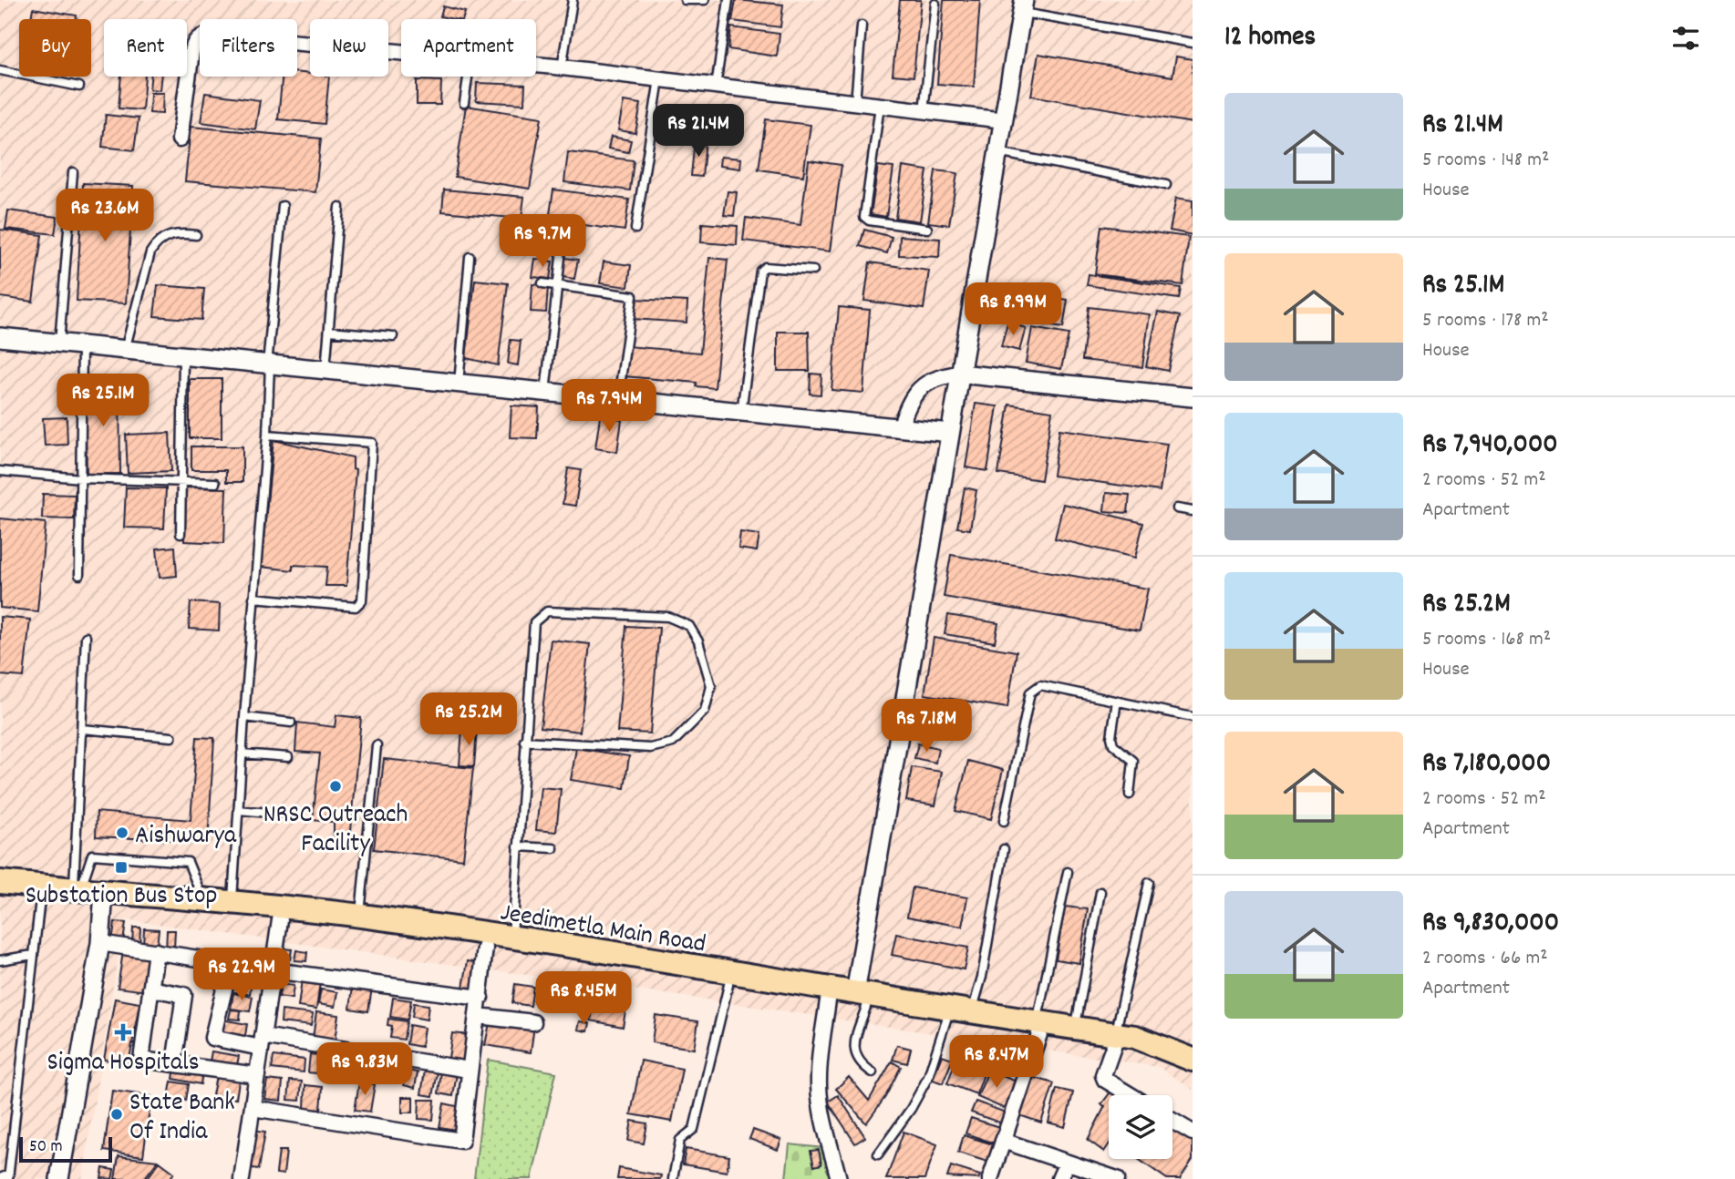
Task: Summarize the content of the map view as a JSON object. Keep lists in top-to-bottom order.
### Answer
{
  "streets": {
    "main road": ["Jeedimetla Main Road"]
  },
  "places": {
    "other": ["NRSC Outreach Facility", "Aishwarya", "State Bank Of India"],
    "transit": ["Substation Bus Stop"],
    "health": ["Sigma Hospitals"]
  },
  "scale_bar": "50 m",
  "page": {
    "heading": "12 homes",
    "chip": [
      "Buy",
      "Rent",
      "Filters",
      "New",
      "Apartment"
    ],
    "list": [
      {
        "name": "Rs 21.4M",
        "note": "5 rooms · 148 m² · House"
      },
      {
        "name": "Rs 25.1M",
        "note": "5 rooms · 178 m² · House"
      },
      {
        "name": "Rs 7,940,000",
        "note": "2 rooms · 52 m² · Apartment"
      },
      {
        "name": "Rs 25.2M",
        "note": "5 rooms · 168 m² · House"
      },
      {
        "name": "Rs 7,180,000",
        "note": "2 rooms · 52 m² · Apartment"
      },
      {
        "name": "Rs 9,830,000",
        "note": "2 rooms · 66 m² · Apartment"
      }
    ],
    "price": [
      "Rs 21.4M",
      "Rs 23.6M",
      "Rs 9.7M",
      "Rs 8.99M",
      "Rs 25.1M",
      "Rs 7.94M",
      "Rs 25.2M",
      "Rs 7.18M",
      "Rs 22.9M",
      "Rs 8.45M",
      "Rs 8.47M",
      "Rs 9.83M"
    ],
    "scale": "50 m"
  }
}
